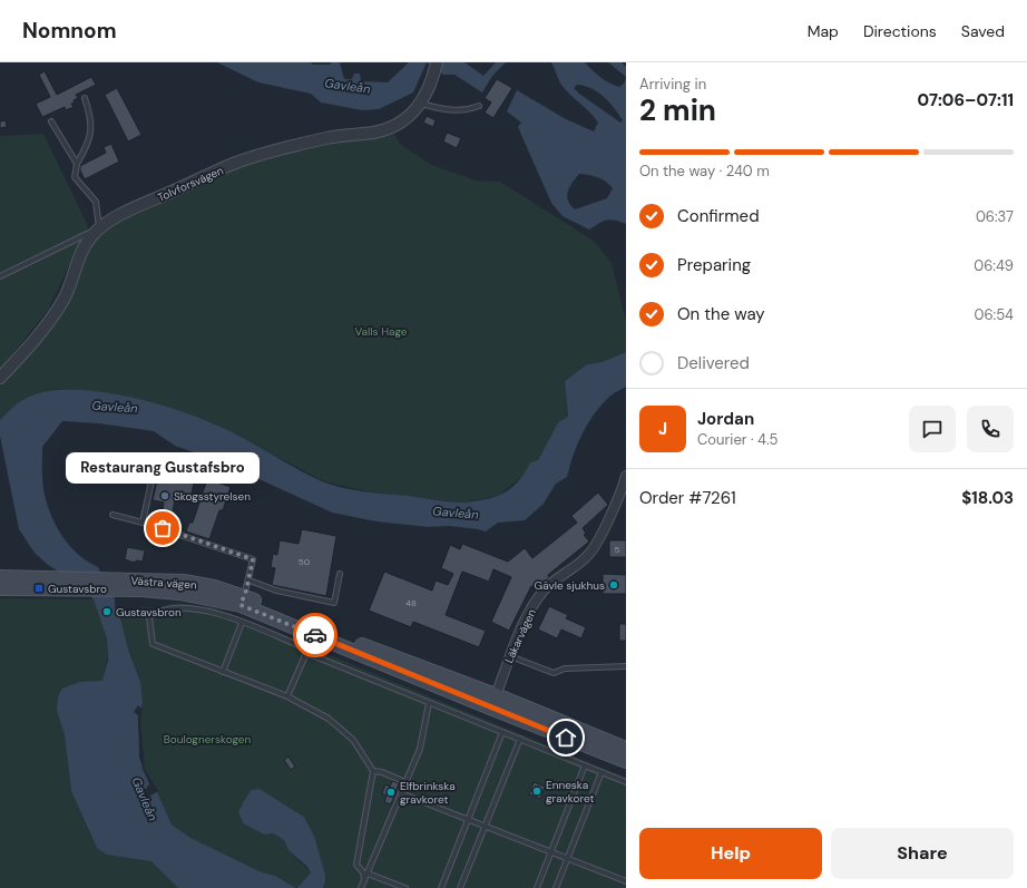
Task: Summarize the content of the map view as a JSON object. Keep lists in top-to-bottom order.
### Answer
{
  "streets": {
    "main road": ["Västra vägen"],
    "street": ["Tolvforsvägen", "Läkarvägen"]
  },
  "crossings": [
    ["Västra vägen", "Läkarvägen"]
  ],
  "water": ["Gavleån"],
  "parks": ["Valls Hage", "Boulognerskogen"],
  "places": {
    "other": [
      "Skogsstyrelsen",
      "Restaurang Gustafsbro",
      "Gävle sjukhus",
      "Gustavsbron",
      "Enneska gravkoret",
      "Elfbrinkska gravkoret"
    ],
    "transit": ["Gustavsbro"]
  },
  "house_numbers": ["5", "50", "48"],
  "page": {
    "header": "Nomnom",
    "nav": ["Map", "Directions", "Saved"],
    "heading": ["2 min", "Arriving in", "07:06–07:11"],
    "panel": [
      "Jordan",
      "Courier · 4.5",
      "Order #7261",
      "$18.03"
    ],
    "bar": "On the way · 240 m",
    "list": [
      ["Confirmed", "06:37"],
      ["Preparing", "06:49"],
      ["On the way", "06:54"],
      "Delivered"
    ],
    "round": "J",
    "bubble": "Restaurang Gustafsbro",
    "buttons": ["Help", "Share"]
  }
}
